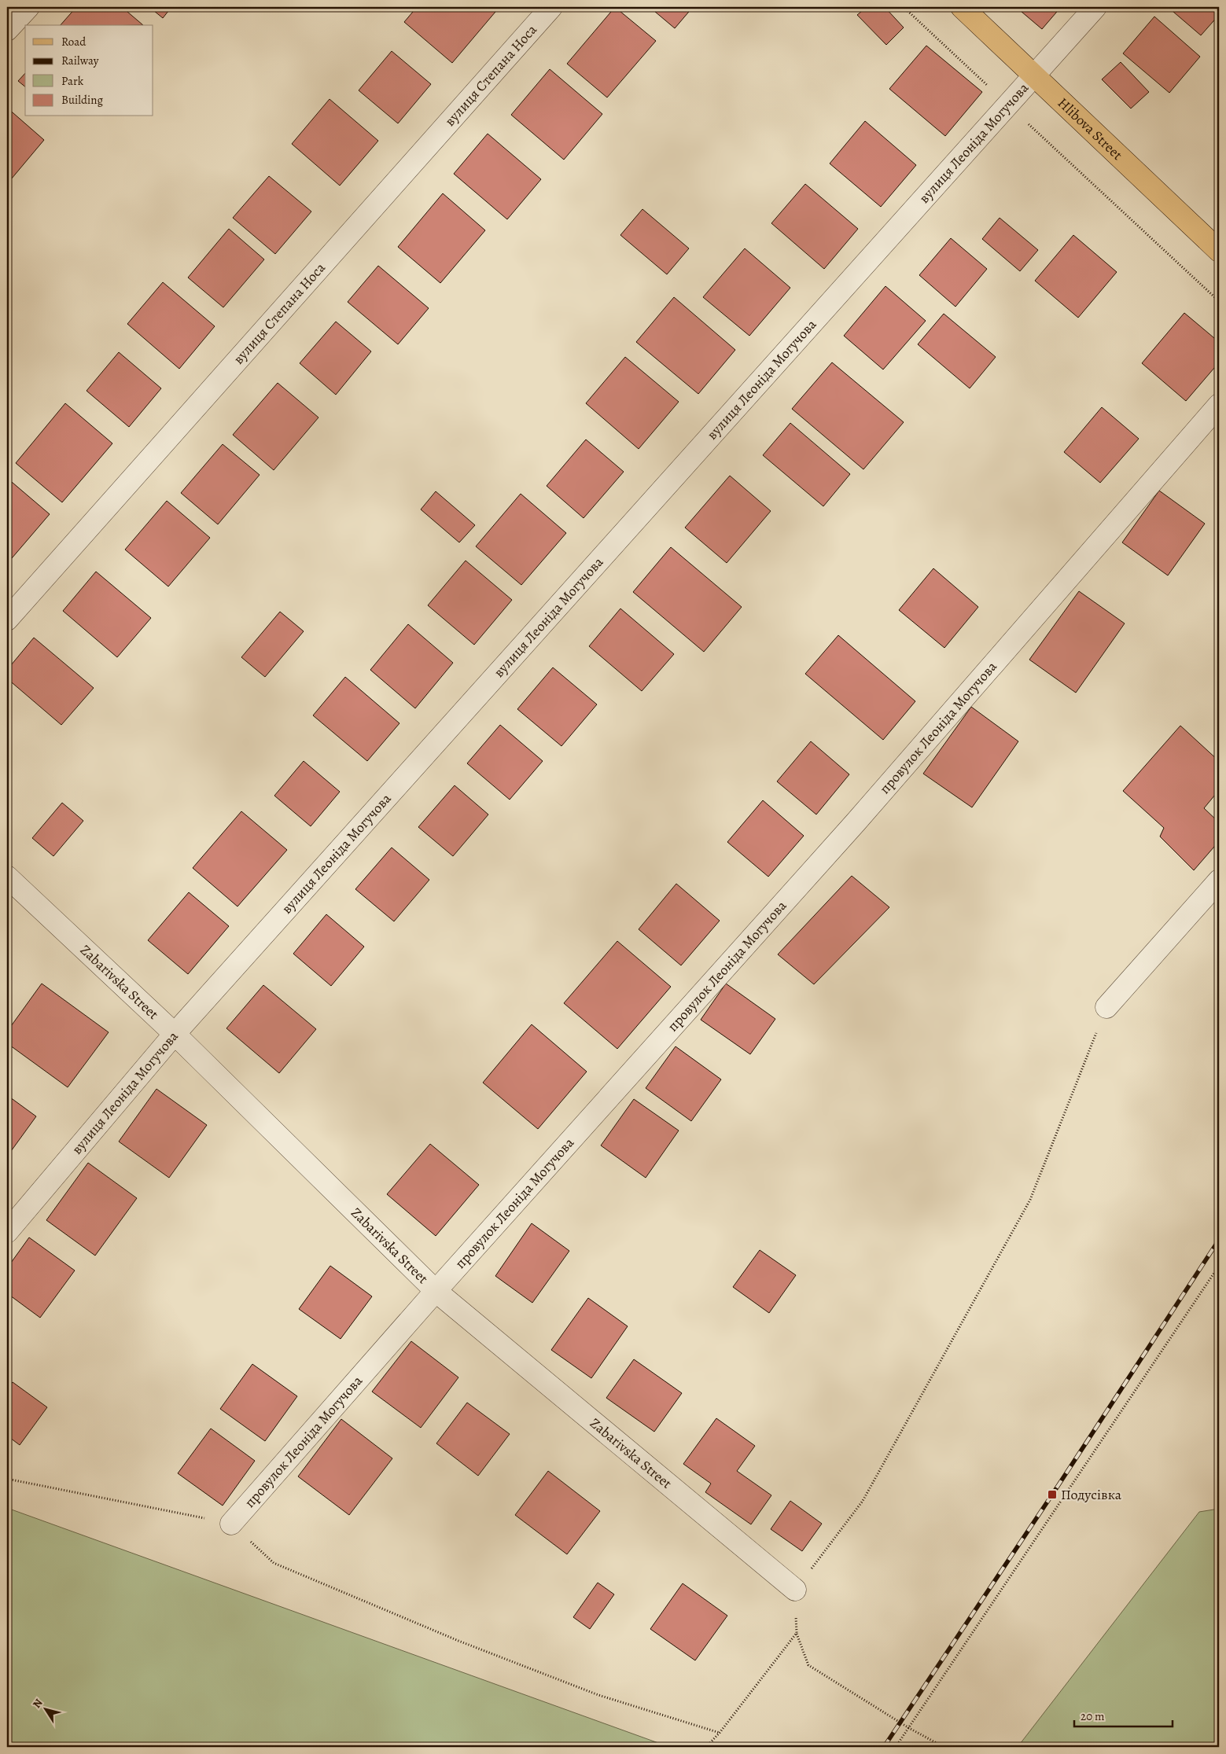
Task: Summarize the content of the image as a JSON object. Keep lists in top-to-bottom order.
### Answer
{
  "streets": {
    "main road": ["Hlibova Street"],
    "street": [
      "вулиця Степана Носа",
      "вулиця Леоніда Могучова",
      "провулок Леоніда Могучова",
      "Zabarivska Street"
    ]
  },
  "crossings": [
    ["Hlibova Street", "вулиця Леоніда Могучова"],
    ["вулиця Леоніда Могучова", "Zabarivska Street"],
    ["провулок Леоніда Могучова", "Zabarivska Street"]
  ],
  "places": {
    "transit": ["Подусівка"]
  },
  "legend": [
    "Road",
    "Railway",
    "Park",
    "Building"
  ],
  "scale_bar": "20 m",
  "north": "top left"
}
